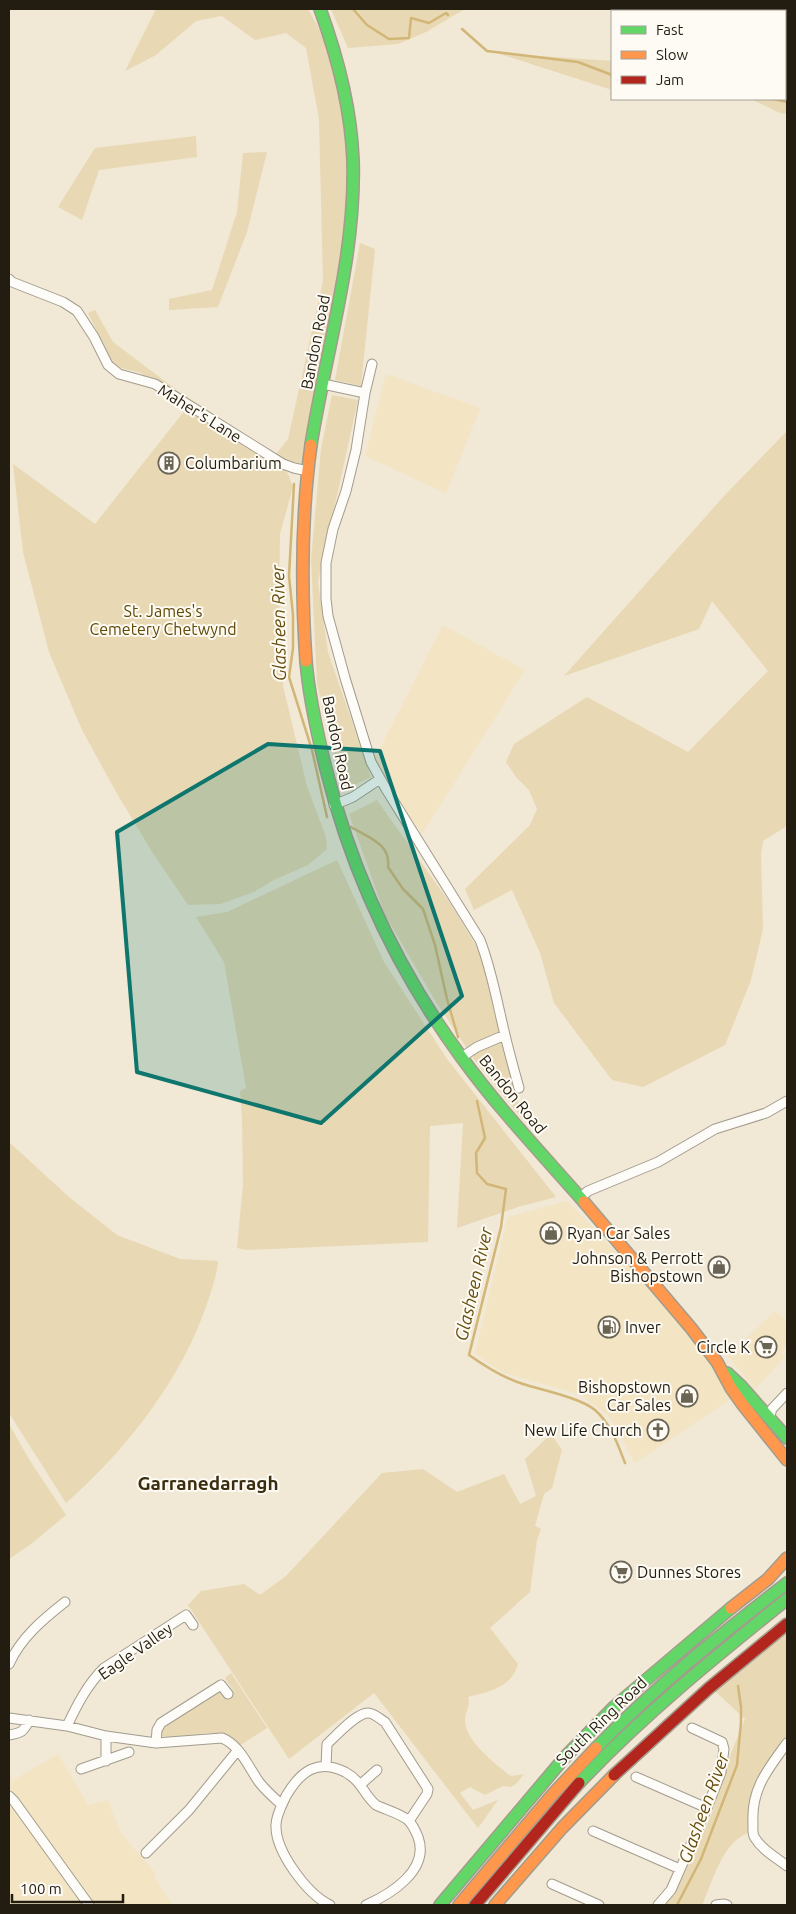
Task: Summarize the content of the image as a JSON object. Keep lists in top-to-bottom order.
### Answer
{
  "streets": {
    "main road": ["Bandon Road", "South Ring Road"],
    "street": ["Maher's Lane", "Eagle Valley"]
  },
  "crossings": [
    ["Bandon Road", "Maher's Lane"]
  ],
  "districts": ["Garranedarragh"],
  "water": ["Glasheen River"],
  "parks": ["St. James's Cemetery Chetwynd"],
  "places": {
    "building": ["Columbarium"],
    "shop": ["Ryan Car Sales", "Johnson & Perrott Bishopstown", "Bishopstown Car Sales"],
    "fuel station": ["Inver"],
    "supermarket": ["Circle K", "Dunnes Stores"],
    "church": ["New Life Church"]
  },
  "legend": ["Fast", "Slow", "Jam"],
  "scale_bar": "100 m"
}
